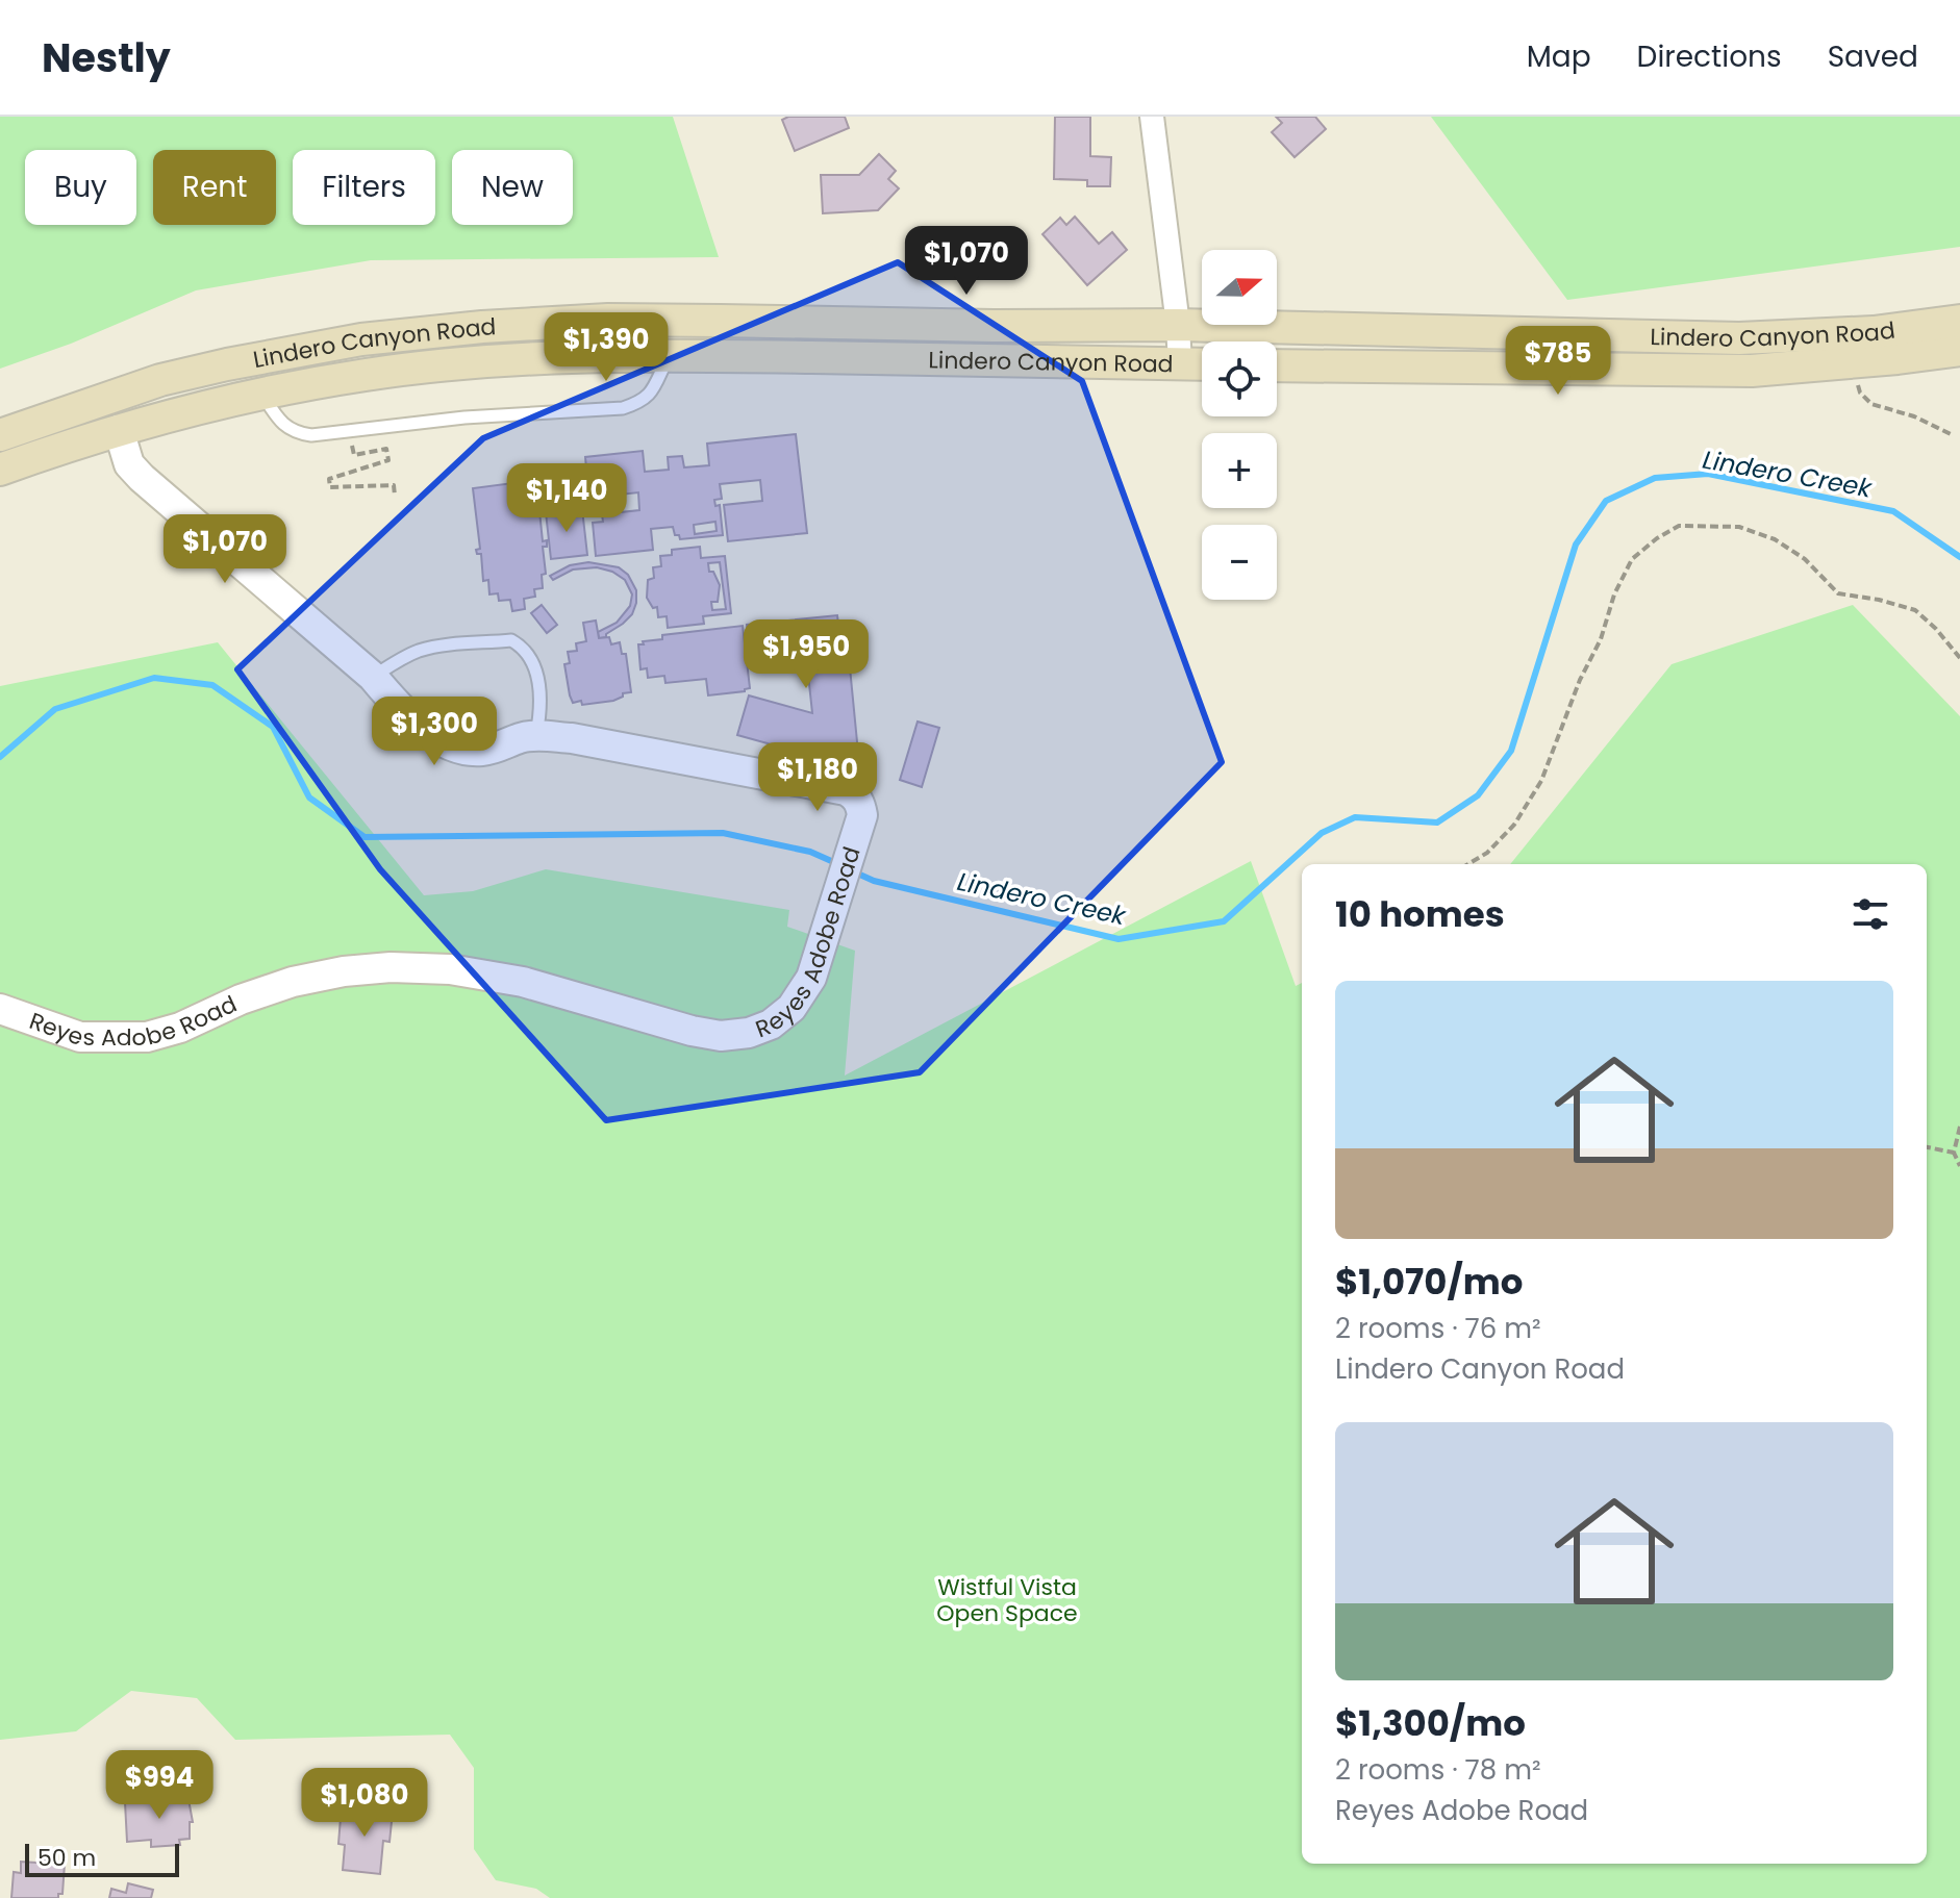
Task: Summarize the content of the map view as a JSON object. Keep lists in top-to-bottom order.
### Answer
{
  "streets": {
    "main road": ["Lindero Canyon Road"],
    "street": ["Reyes Adobe Road"]
  },
  "crossings": [
    ["Lindero Canyon Road", "Reyes Adobe Road"]
  ],
  "water": ["Lindero Creek"],
  "parks": ["Wistful Vista Open Space"],
  "scale_bar": "50 m",
  "north": "right",
  "page": {
    "header": "Nestly",
    "nav": ["Map", "Directions", "Saved"],
    "chip": [
      "Buy",
      "Rent",
      "Filters",
      "New"
    ],
    "price": [
      "$1,070",
      "$1,390",
      "$785",
      "$1,140",
      "$1,070",
      "$1,950",
      "$1,300",
      "$1,180",
      "$994",
      "$1,080"
    ],
    "map_buttons": ["+", "−"],
    "heading": "10 homes",
    "list": [
      {
        "name": "$1,070/mo",
        "note": "2 rooms · 76 m² · Lindero Canyon Road"
      },
      {
        "name": "$1,300/mo",
        "note": "2 rooms · 78 m² · Reyes Adobe Road"
      }
    ],
    "scale": "50 m"
  }
}
